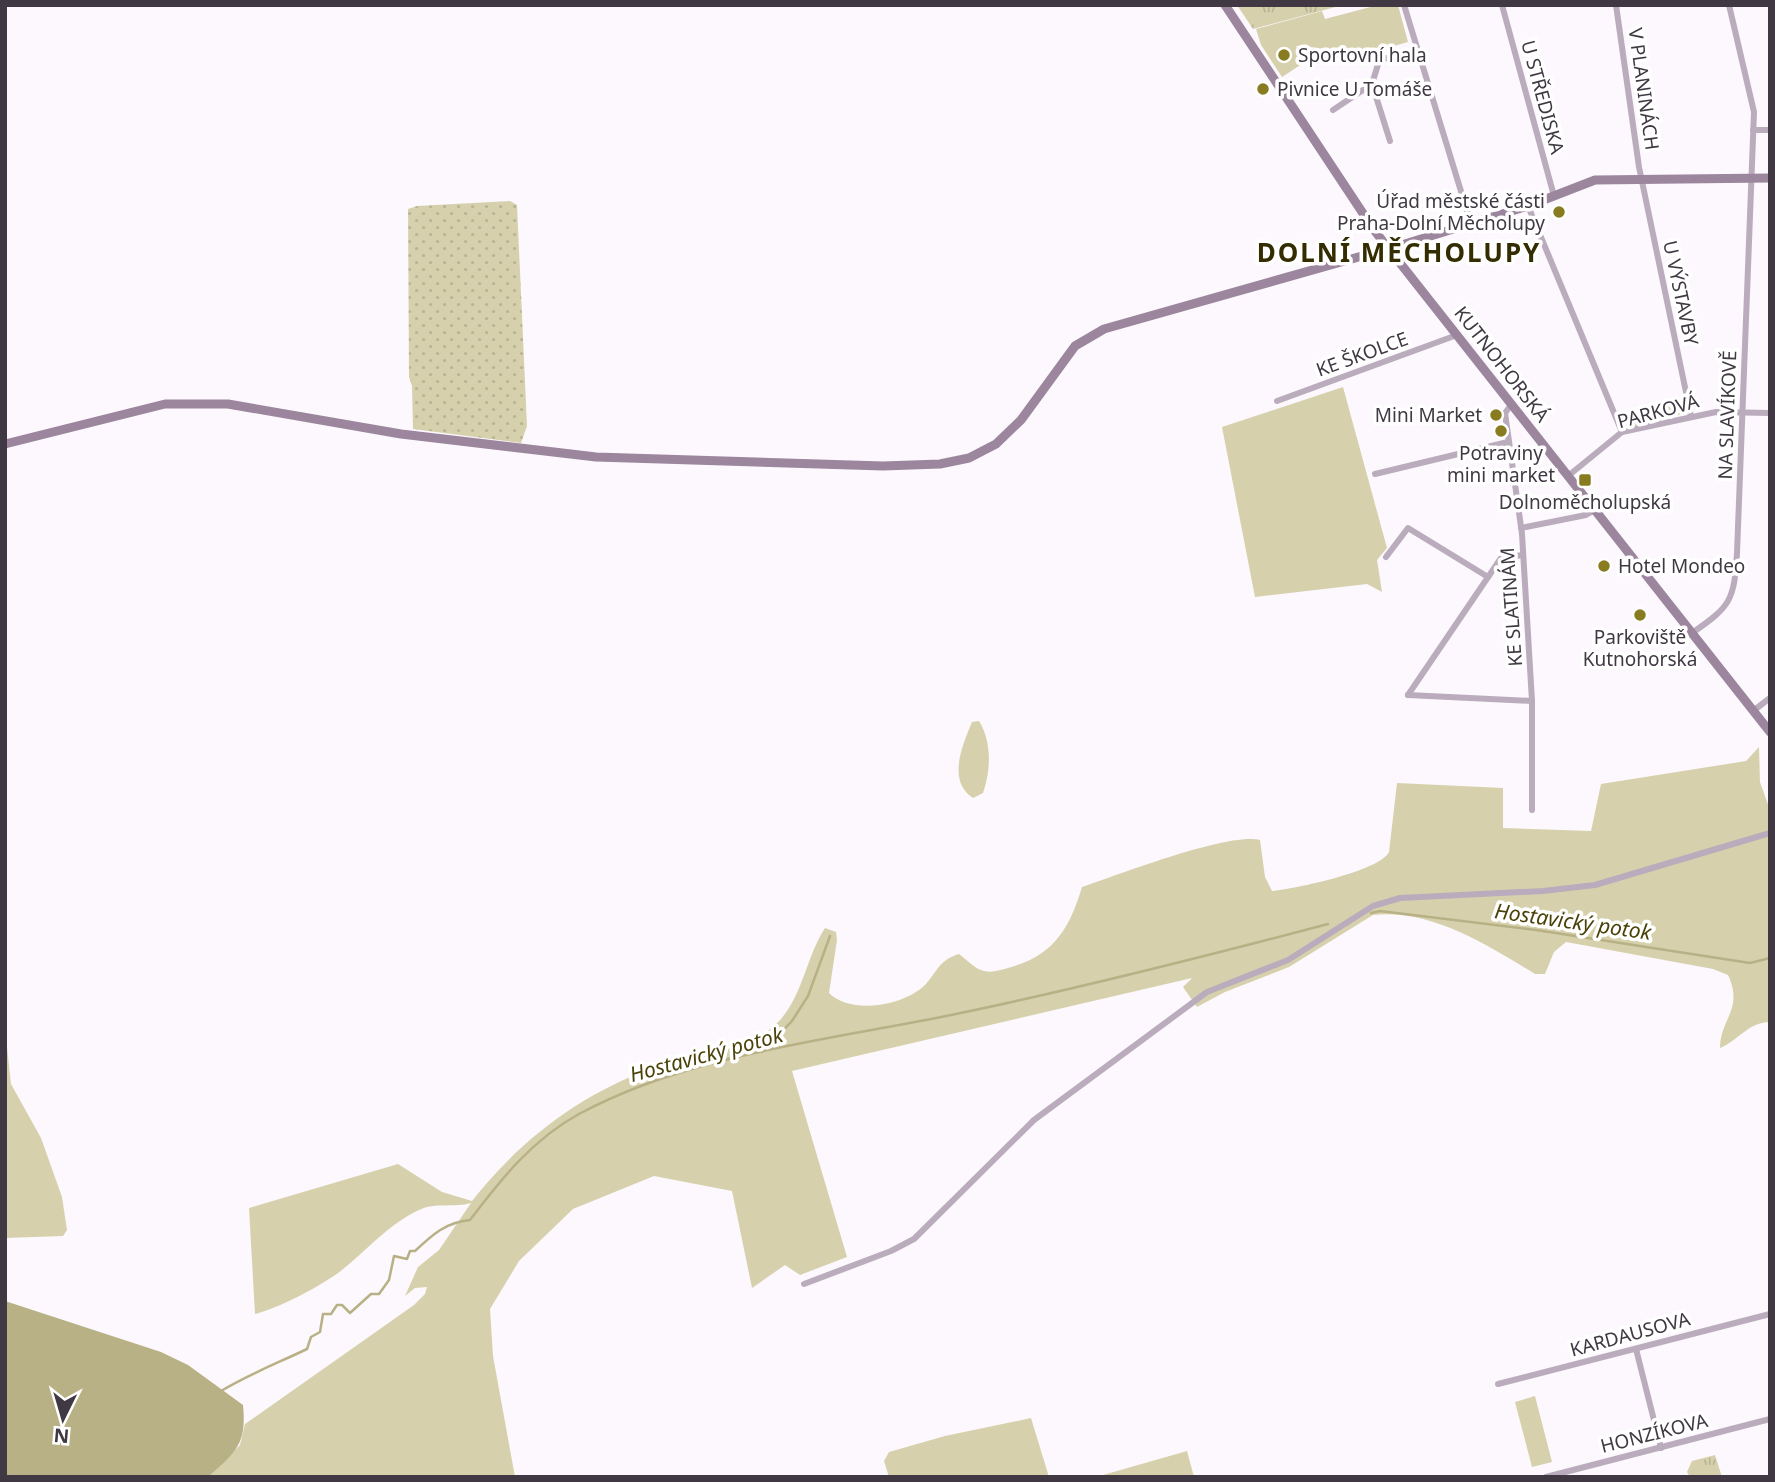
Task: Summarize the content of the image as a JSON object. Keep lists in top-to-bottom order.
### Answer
{
  "streets": {
    "street": [
      "V PLANINÁCH",
      "U STŘEDISKA",
      "U VÝSTAVBY",
      "KE ŠKOLCE",
      "KUTNOHORSKÁ",
      "PARKOVÁ",
      "NA SLAVÍKOVĚ",
      "KE SLATINÁM",
      "KARDAUSOVA",
      "HONZÍKOVA"
    ]
  },
  "crossings": [
    ["V PLANINÁCH", "U VÝSTAVBY"],
    ["U VÝSTAVBY", "PARKOVÁ"],
    ["KE ŠKOLCE", "KUTNOHORSKÁ"],
    ["KUTNOHORSKÁ", "PARKOVÁ"],
    ["KUTNOHORSKÁ", "NA SLAVÍKOVĚ"],
    ["KUTNOHORSKÁ", "KE SLATINÁM"],
    ["PARKOVÁ", "NA SLAVÍKOVĚ"]
  ],
  "districts": ["DOLNÍ MĚCHOLUPY"],
  "water": ["Hostavický potok"],
  "places": {
    "other": [
      "Sportovní hala",
      "Pivnice U Tomáše",
      "Úřad městské části Praha-Dolní Měcholupy",
      "Mini Market",
      "Potraviny mini market",
      "Hotel Mondeo",
      "Parkoviště Kutnohorská"
    ],
    "transit": ["Dolnoměcholupská"]
  },
  "north": "bottom"
}
